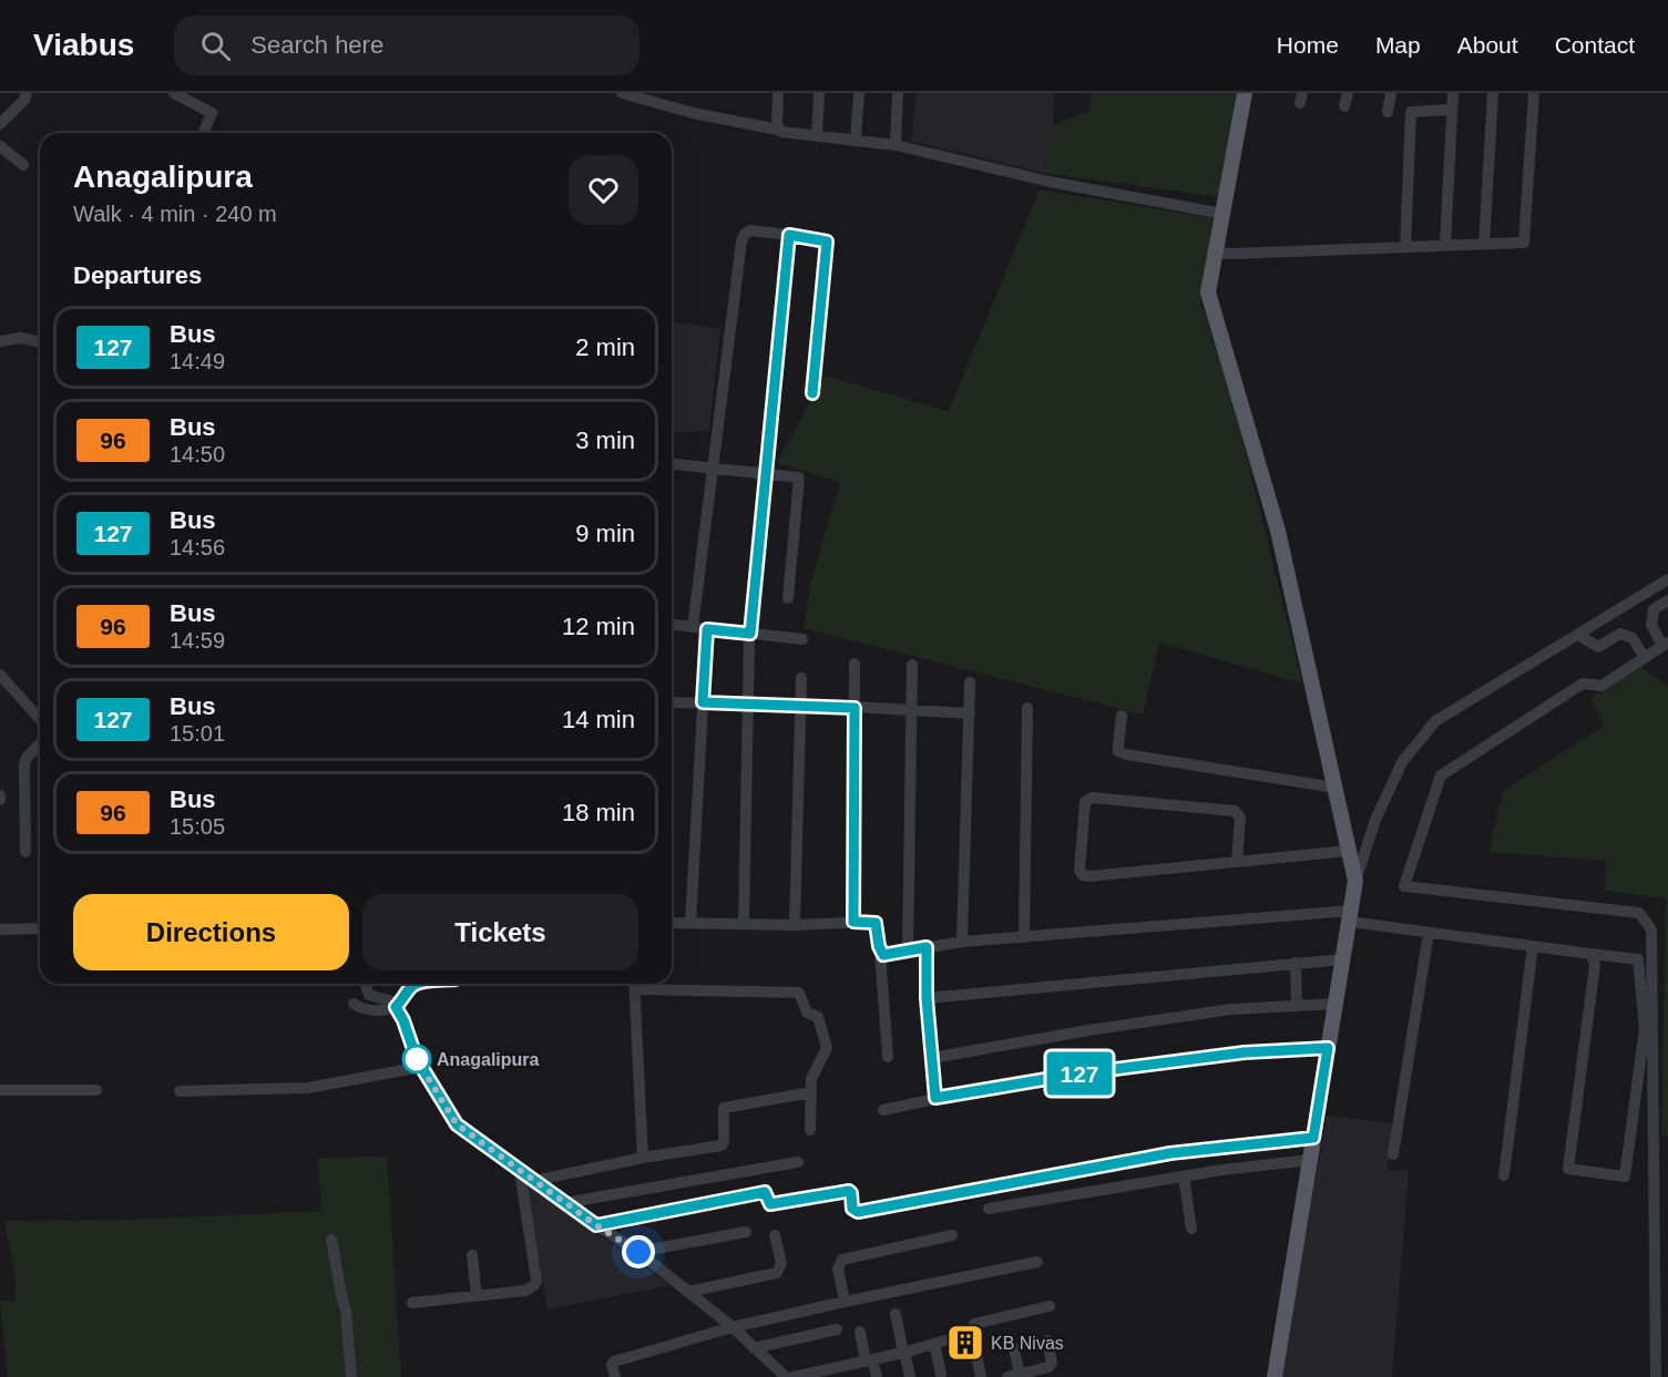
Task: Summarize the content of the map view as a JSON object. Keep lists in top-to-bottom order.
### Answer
{
  "places": {
    "other": ["Anagalipura"],
    "building": ["KB Nivas"]
  },
  "lines": ["bus line 127"],
  "page": {
    "header": "Viabus",
    "search": "Search here",
    "nav": [
      "Home",
      "Map",
      "About",
      "Contact"
    ],
    "on_map": "127",
    "heading": [
      ["Anagalipura", "Walk · 4 min · 240 m"],
      "Departures"
    ],
    "list": [
      {
        "mark": "127",
        "name": "Bus",
        "note": "14:49",
        "value": "2 min"
      },
      {
        "mark": "96",
        "name": "Bus",
        "note": "14:50",
        "value": "3 min"
      },
      {
        "mark": "127",
        "name": "Bus",
        "note": "14:56",
        "value": "9 min"
      },
      {
        "mark": "96",
        "name": "Bus",
        "note": "14:59",
        "value": "12 min"
      },
      {
        "mark": "127",
        "name": "Bus",
        "note": "15:01",
        "value": "14 min"
      },
      {
        "mark": "96",
        "name": "Bus",
        "note": "15:05",
        "value": "18 min"
      }
    ],
    "buttons": ["Directions", "Tickets"]
  }
}
